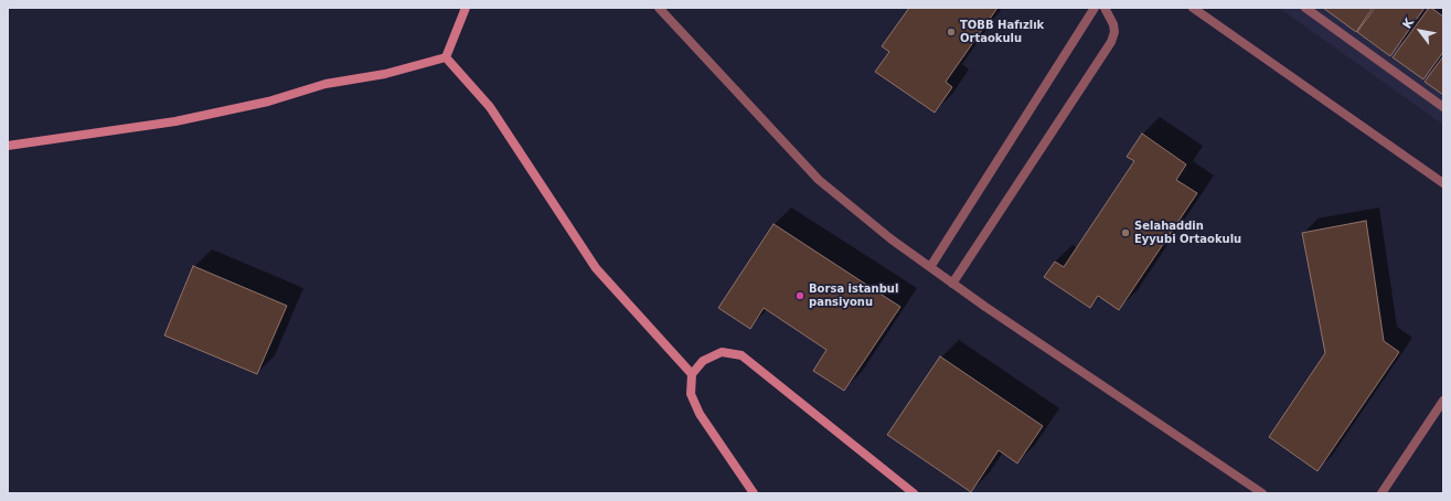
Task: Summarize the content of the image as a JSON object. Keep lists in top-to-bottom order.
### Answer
{
  "places": ["TOBB Hafızlık Ortaokulu", "Selahaddin Eyyubi Ortaokulu", "Borsa istanbul pansiyonu"],
  "north": "top left"
}
